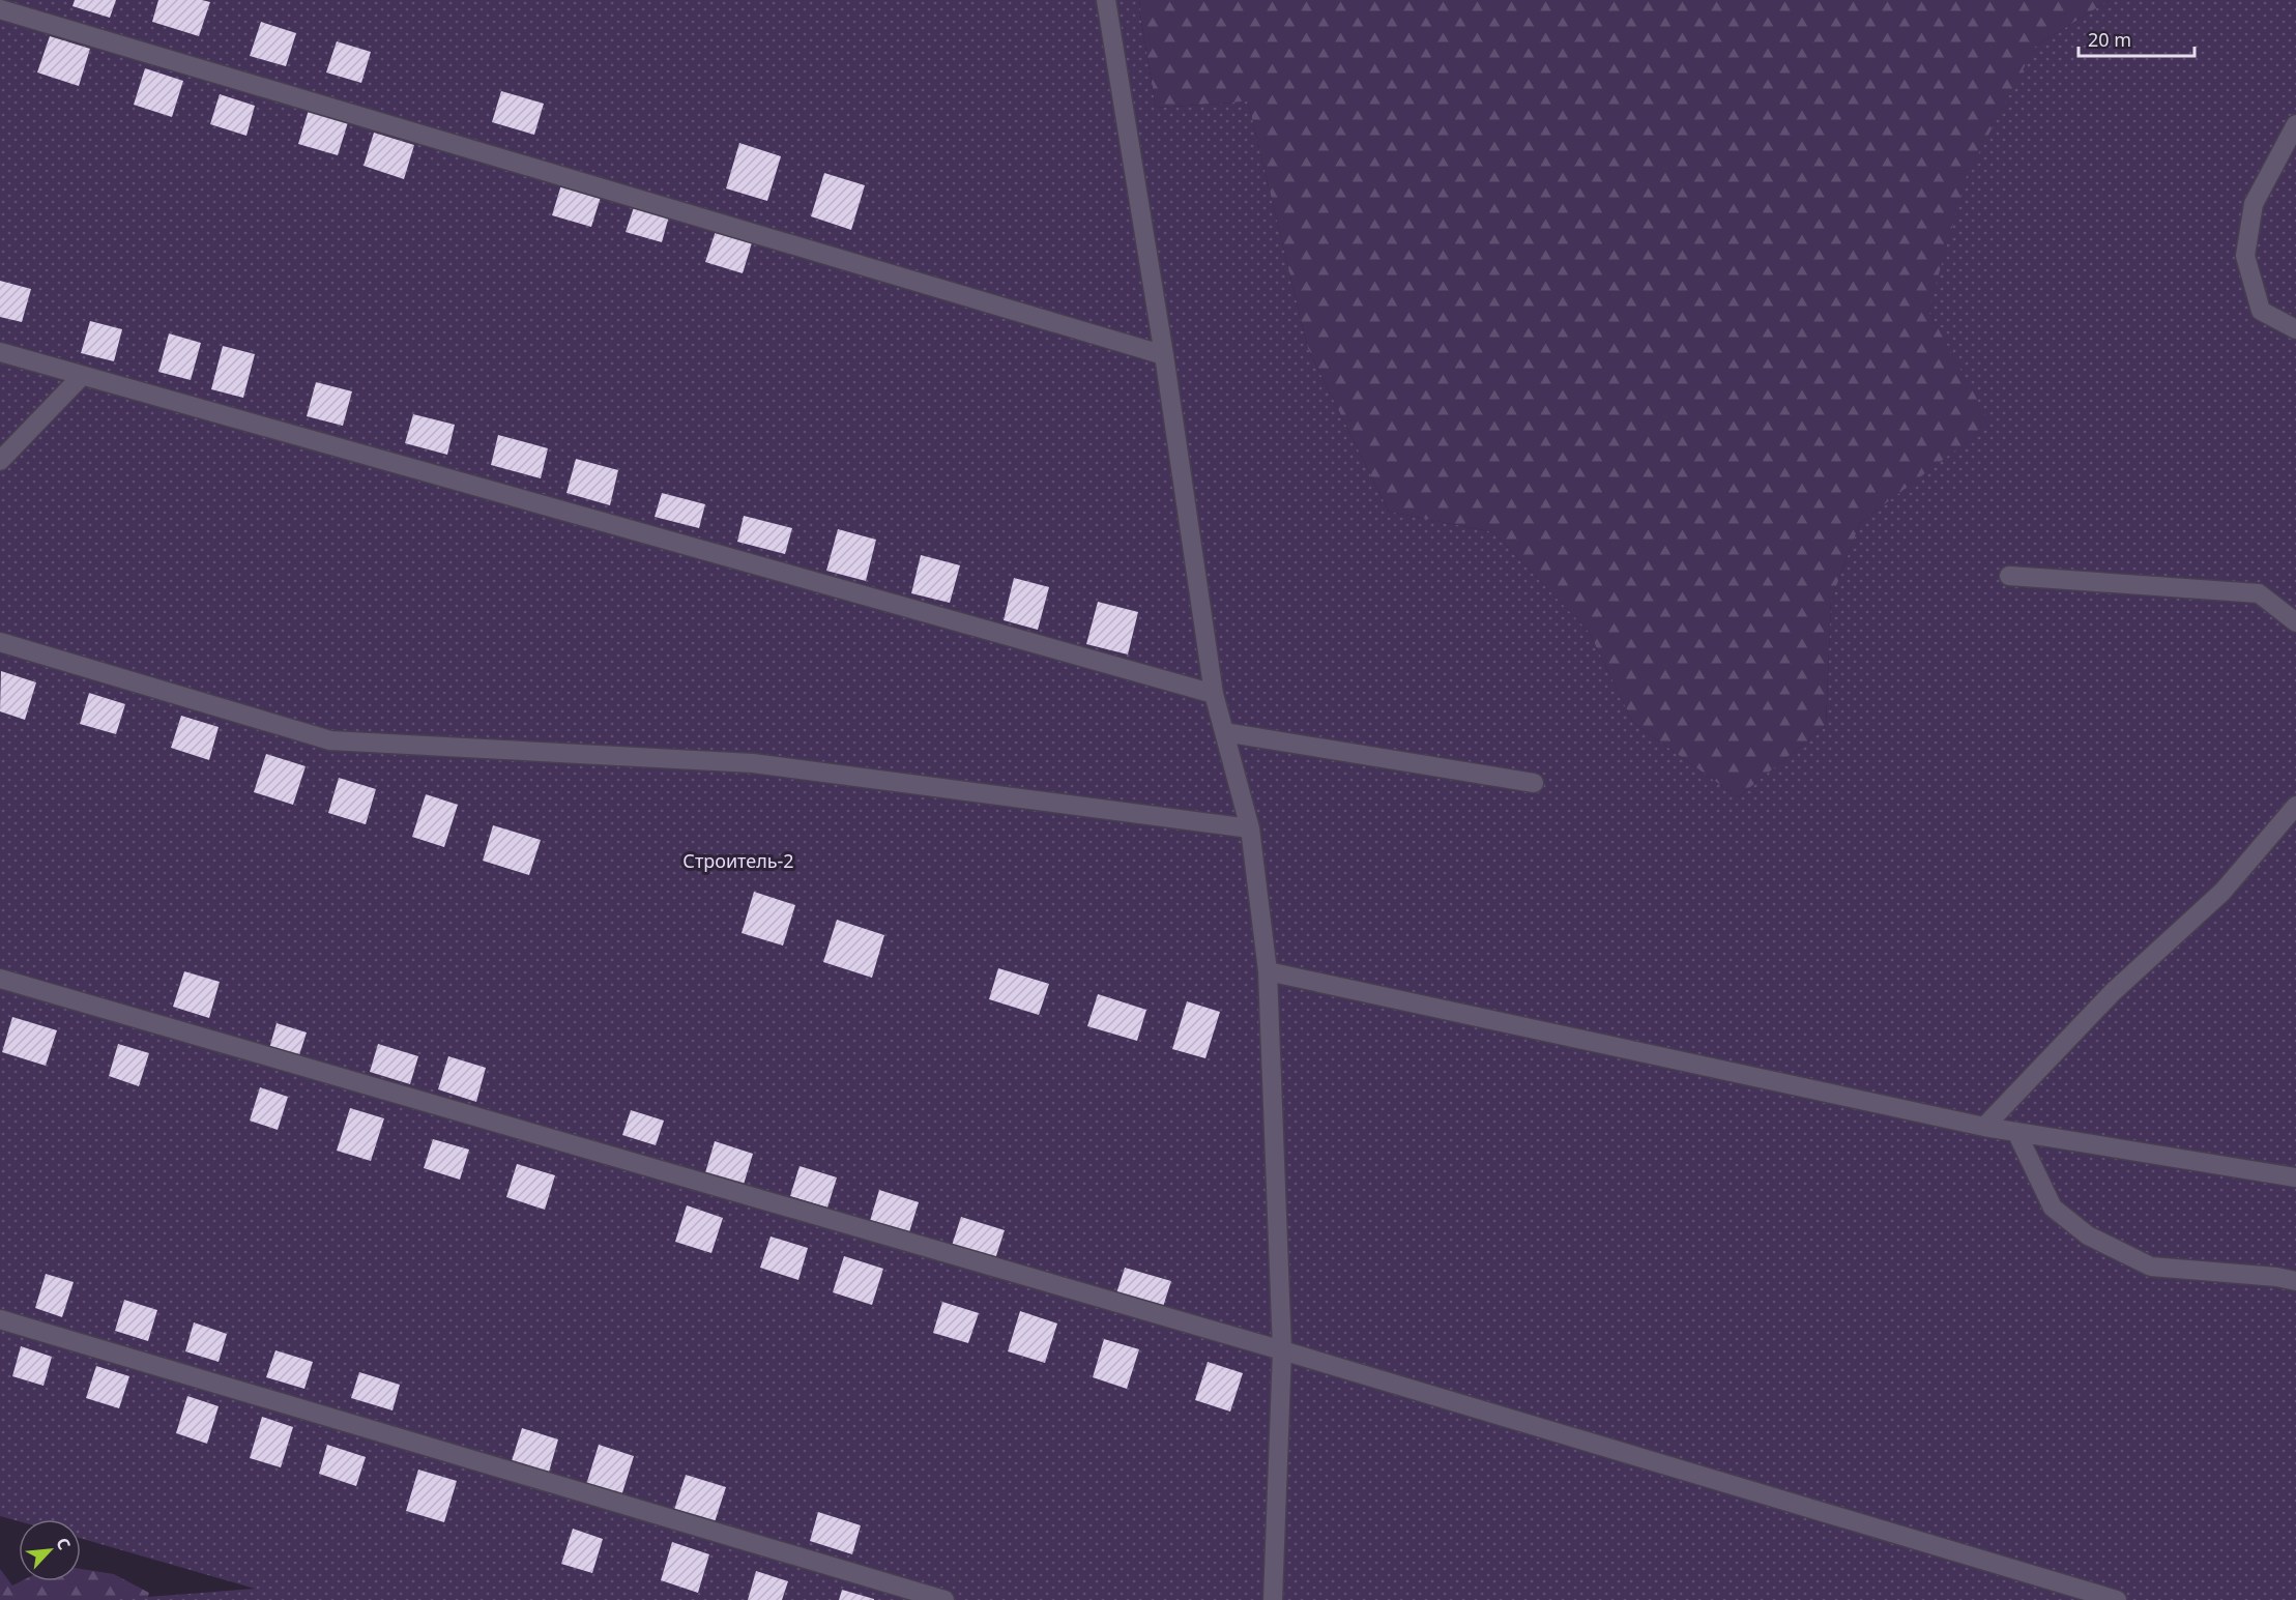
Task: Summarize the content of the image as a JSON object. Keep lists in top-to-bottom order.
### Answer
{
  "parks": ["Строитель-2"],
  "scale_bar": "20 m",
  "north": "top right"
}
